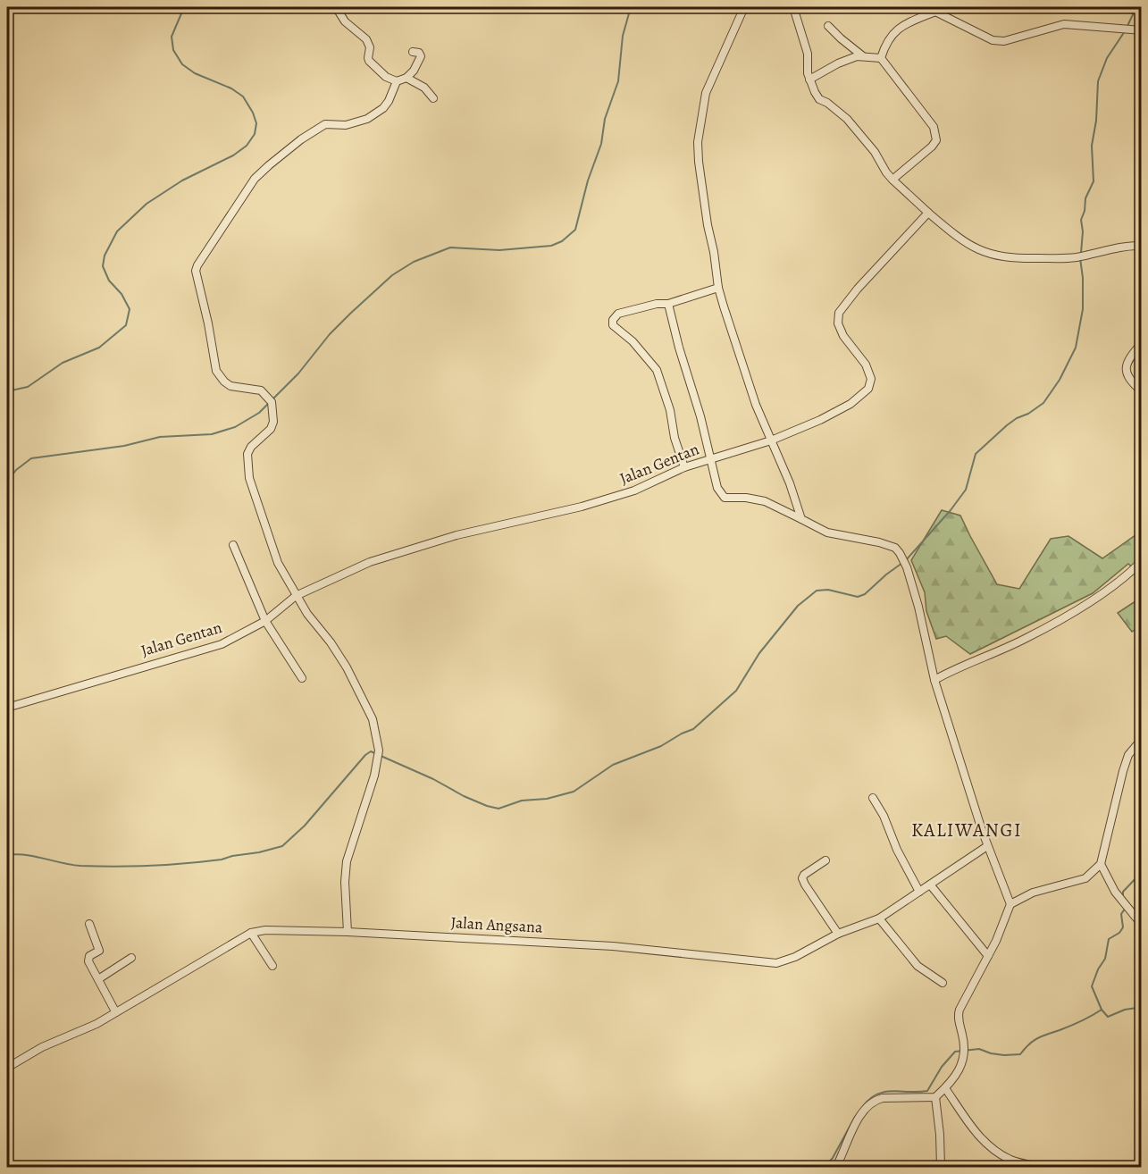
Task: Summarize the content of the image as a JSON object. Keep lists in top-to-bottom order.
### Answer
{
  "streets": {
    "street": ["Jalan Gentan", "Jalan Angsana"]
  },
  "districts": ["KALIWANGI"]
}
